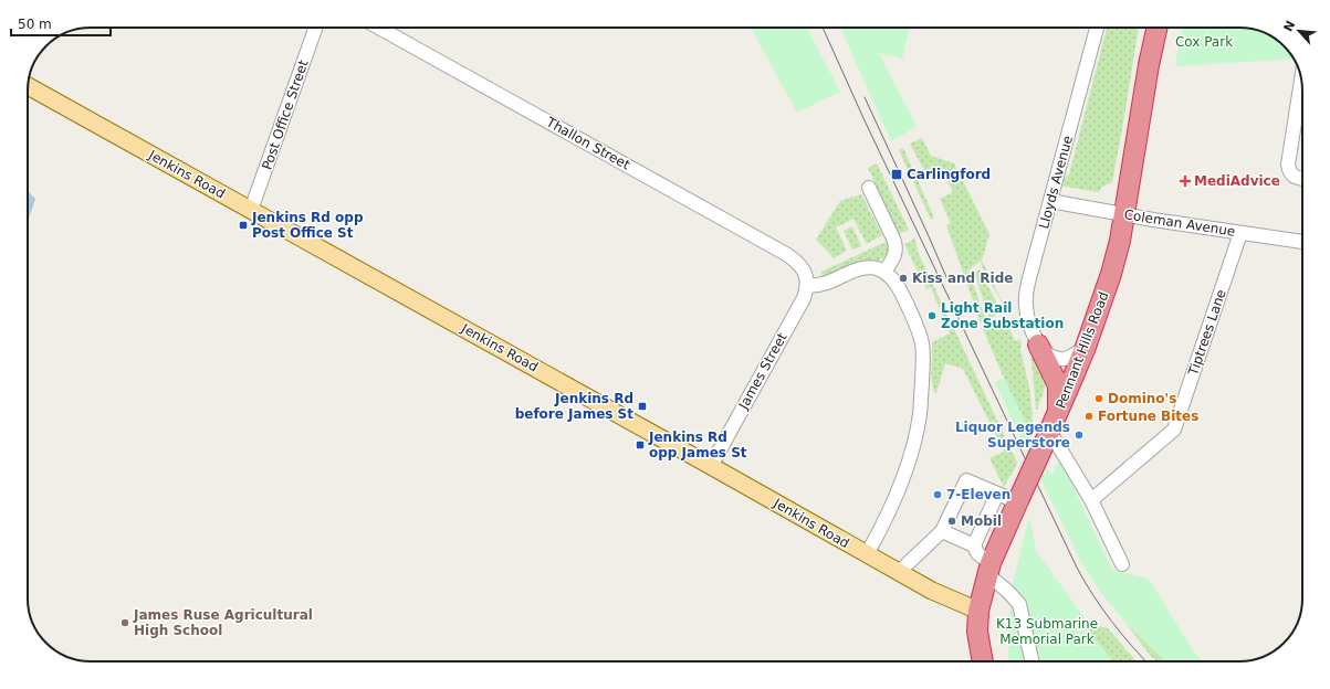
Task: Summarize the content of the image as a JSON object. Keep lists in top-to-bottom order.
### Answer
{
  "streets": {
    "highway": ["Pennant Hills Road"],
    "main road": ["Jenkins Road"],
    "street": [
      "Post Office Street",
      "Thallon Street",
      "Lloyds Avenue",
      "Coleman Avenue",
      "Tiptrees Lane",
      "James Street"
    ]
  },
  "crossings": [
    ["Post Office Street", "Jenkins Road"],
    ["Thallon Street", "James Street"],
    ["Jenkins Road", "Pennant Hills Road"],
    ["Jenkins Road", "James Street"],
    ["Lloyds Avenue", "Coleman Avenue"],
    ["Coleman Avenue", "Tiptrees Lane"],
    ["Coleman Avenue", "Pennant Hills Road"]
  ],
  "parks": ["Cox Park", "K13 Submarine Memorial Park"],
  "places": {
    "transit": [
      "Carlingford",
      "Jenkins Rd opp Post Office St",
      "Jenkins Rd before James St",
      "Jenkins Rd opp James St"
    ],
    "health": ["MediAdvice"],
    "other": [
      "Kiss and Ride",
      "Light Rail Zone Substation",
      "Domino's",
      "Fortune Bites",
      "Liquor Legends Superstore",
      "7-Eleven",
      "Mobil",
      "James Ruse Agricultural High School"
    ]
  },
  "scale_bar": "50 m",
  "north": "top left"
}
